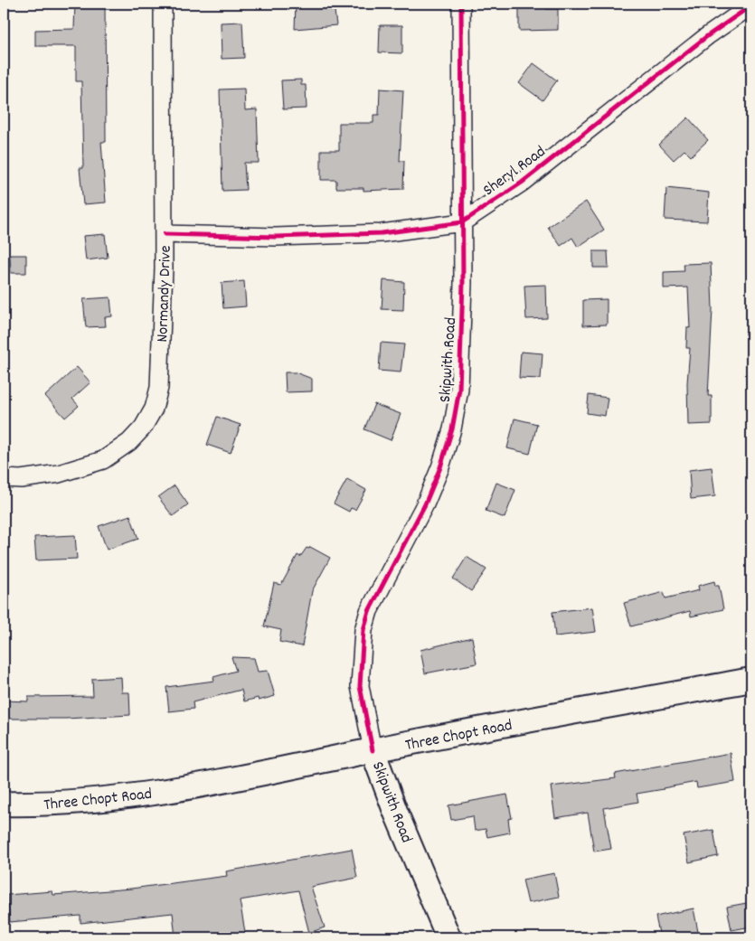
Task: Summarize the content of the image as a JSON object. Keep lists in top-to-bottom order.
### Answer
{
  "streets": {
    "main road": ["Skipwith Road", "Three Chopt Road"],
    "street": ["Sheryl Road", "Normandy Drive"]
  },
  "crossings": [
    ["Sheryl Road", "Normandy Drive"],
    ["Sheryl Road", "Skipwith Road"],
    ["Skipwith Road", "Three Chopt Road"]
  ]
}
